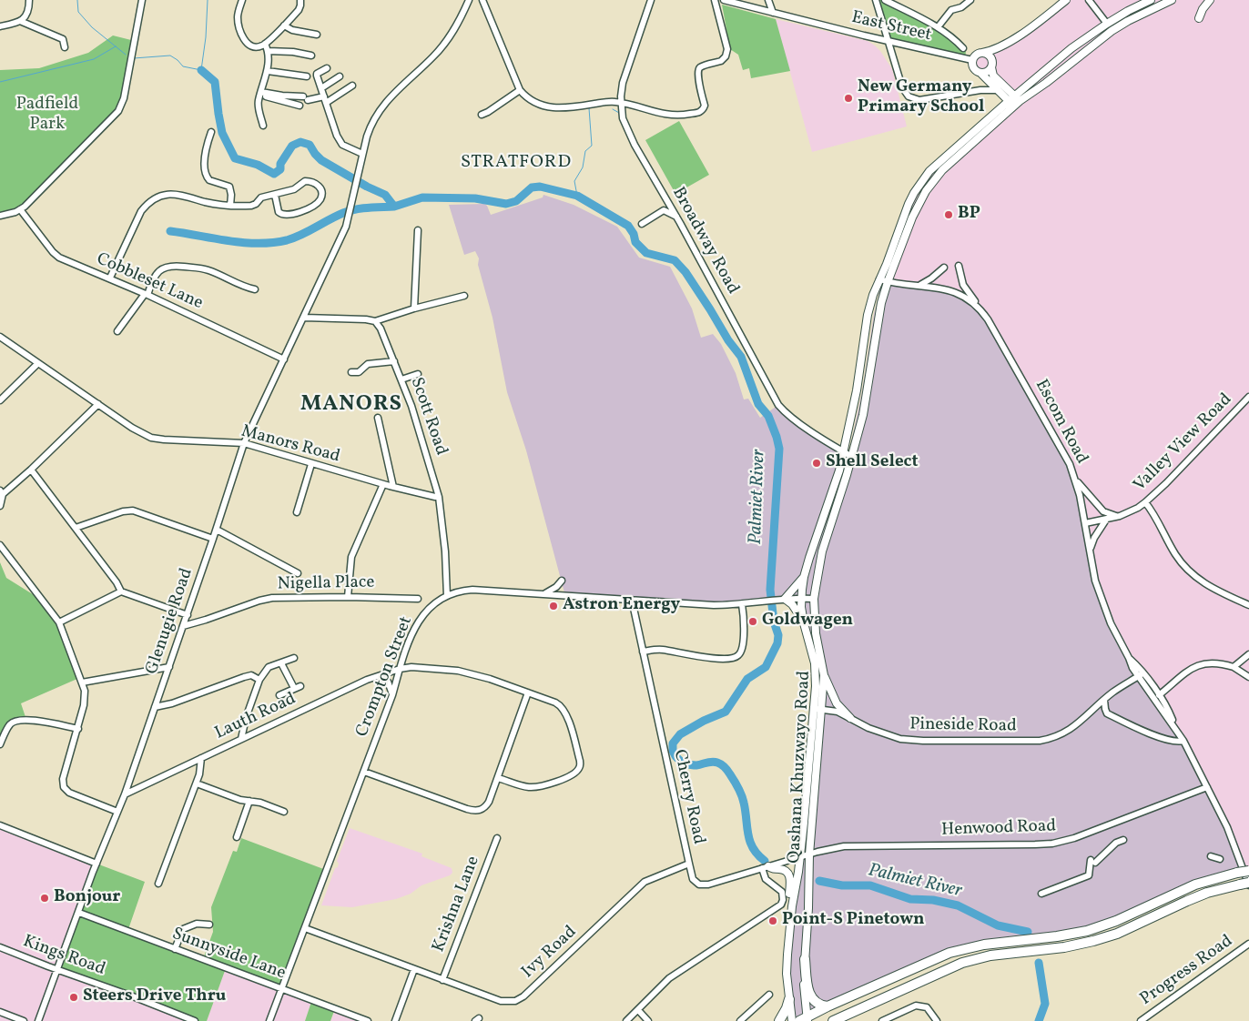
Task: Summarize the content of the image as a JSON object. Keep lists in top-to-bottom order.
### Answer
{
  "streets": {
    "main road": ["Qashana Khuzwayo Road"],
    "street": [
      "East Street",
      "Broadway Road",
      "Cobbleset Lane",
      "Scott Road",
      "Escom Road",
      "Valley View Road",
      "Manors Road",
      "Nigella Place",
      "Glenugie Road",
      "Crompton Street",
      "Lauth Road",
      "Pineside Road",
      "Cherry Road",
      "Henwood Road",
      "Krishna Lane",
      "Ivy Road",
      "Sunnyside Lane",
      "Kings Road",
      "Progress Road"
    ]
  },
  "crossings": [
    ["Broadway Road", "Qashana Khuzwayo Road"],
    ["Cobbleset Lane", "Glenugie Road"],
    ["Scott Road", "Manors Road"],
    ["Scott Road", "Crompton Street"],
    ["Escom Road", "Valley View Road"],
    ["Escom Road", "Pineside Road"],
    ["Escom Road", "Qashana Khuzwayo Road"],
    ["Escom Road", "Henwood Road"],
    ["Manors Road", "Glenugie Road"],
    ["Nigella Place", "Glenugie Road"],
    ["Glenugie Road", "Lauth Road"],
    ["Glenugie Road", "Sunnyside Lane"],
    ["Glenugie Road", "Kings Road"],
    ["Crompton Street", "Lauth Road"],
    ["Crompton Street", "Qashana Khuzwayo Road"],
    ["Crompton Street", "Cherry Road"],
    ["Crompton Street", "Ivy Road"],
    ["Crompton Street", "Sunnyside Lane"],
    ["Pineside Road", "Qashana Khuzwayo Road"],
    ["Qashana Khuzwayo Road", "Cherry Road"],
    ["Qashana Khuzwayo Road", "Henwood Road"],
    ["Cherry Road", "Henwood Road"],
    ["Cherry Road", "Ivy Road"],
    ["Krishna Lane", "Ivy Road"]
  ],
  "districts": ["STRATFORD", "MANORS"],
  "water": ["Palmiet River"],
  "parks": ["Padfield Park"],
  "places": [
    "New Germany Primary School",
    "BP",
    "Shell Select",
    "Astron Energy",
    "Goldwagen",
    "Bonjour",
    "Point-S Pinetown",
    "Steers Drive Thru"
  ]
}
